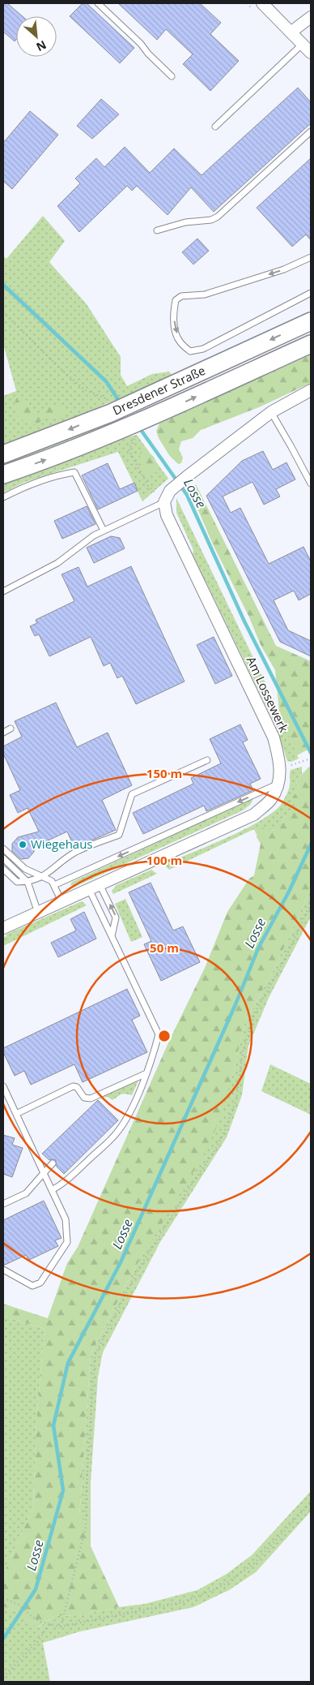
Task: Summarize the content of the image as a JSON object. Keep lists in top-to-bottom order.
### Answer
{
  "streets": {
    "main road": ["Dresdener Straße"],
    "street": ["Am Lossewerk"]
  },
  "water": ["Losse"],
  "places": ["Wiegehaus"],
  "north": "bottom right",
  "rings": ["150 m", "100 m", "50 m"]
}
